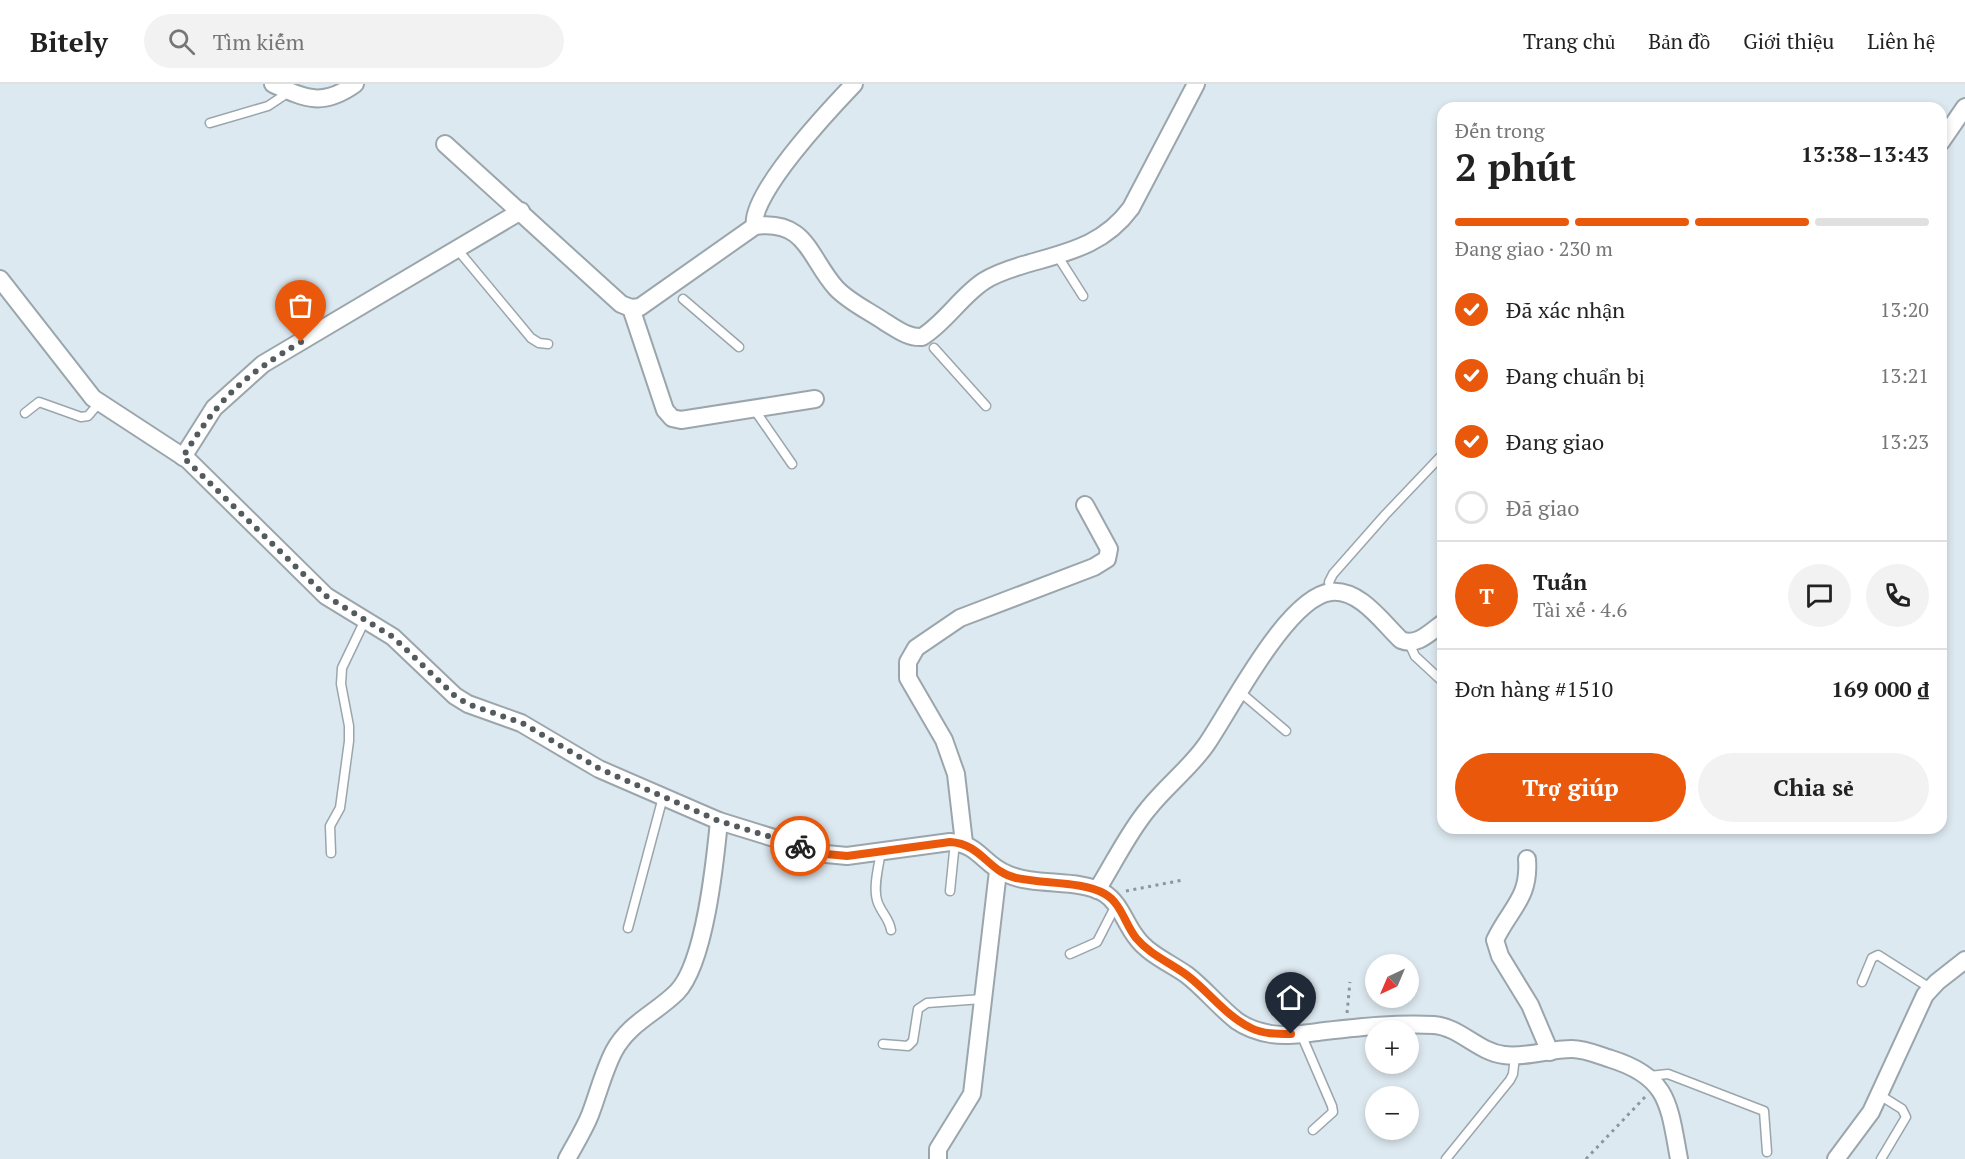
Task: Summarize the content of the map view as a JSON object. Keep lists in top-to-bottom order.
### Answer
{
  "north": "bottom left",
  "page": {
    "header": "Bitely",
    "search": "Tìm kiếm",
    "nav": [
      "Trang chủ",
      "Bản đồ",
      "Giới thiệu",
      "Liên hệ"
    ],
    "heading": ["2 phút", "Đến trong", "13:38–13:43"],
    "panel": [
      "Tuấn",
      "Tài xế · 4.6",
      "Đơn hàng #1510",
      "169 000 ₫"
    ],
    "bar": "Đang giao · 230 m",
    "list": [
      ["Đã xác nhận", "13:20"],
      ["Đang chuẩn bị", "13:21"],
      ["Đang giao", "13:23"],
      "Đã giao"
    ],
    "round": "T",
    "buttons": ["Trợ giúp", "Chia sẻ"],
    "map_buttons": ["+", "−"]
  }
}
